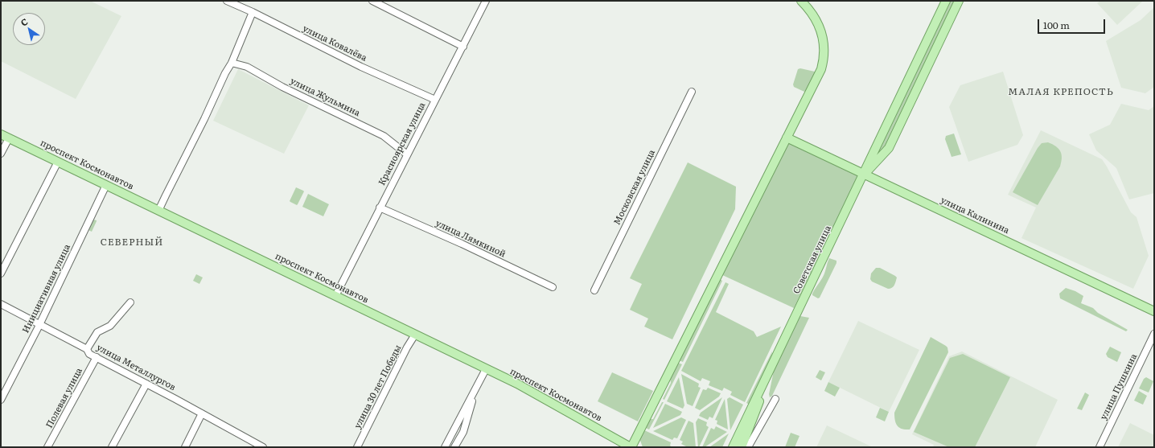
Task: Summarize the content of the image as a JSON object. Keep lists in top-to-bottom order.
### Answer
{
  "streets": {
    "main road": ["проспект Космонавтов", "улица Калинина", "Советская улица"],
    "street": [
      "улица Ковалёва",
      "улица Жульмина",
      "Красноярская улица",
      "Московская улица",
      "улица Лямкиной",
      "Инициативная улица",
      "улица Металлургов",
      "улица 30 лет Победы",
      "улица Пушкина",
      "Полевая улица"
    ]
  },
  "crossings": [
    ["улица Ковалёва", "Красноярская улица"],
    ["улица Жульмина", "Красноярская улица"],
    ["Красноярская улица", "проспект Космонавтов"],
    ["Красноярская улица", "улица Лямкиной"],
    ["проспект Космонавтов", "Инициативная улица"],
    ["проспект Космонавтов", "улица 30 лет Победы"],
    ["улица Калинина", "Советская улица"],
    ["Инициативная улица", "улица Металлургов"],
    ["улица Металлургов", "Полевая улица"]
  ],
  "districts": ["МАЛАЯ КРЕПОСТЬ", "СЕВЕРНЫЙ"],
  "scale_bar": "100 m",
  "north": "top left"
}
